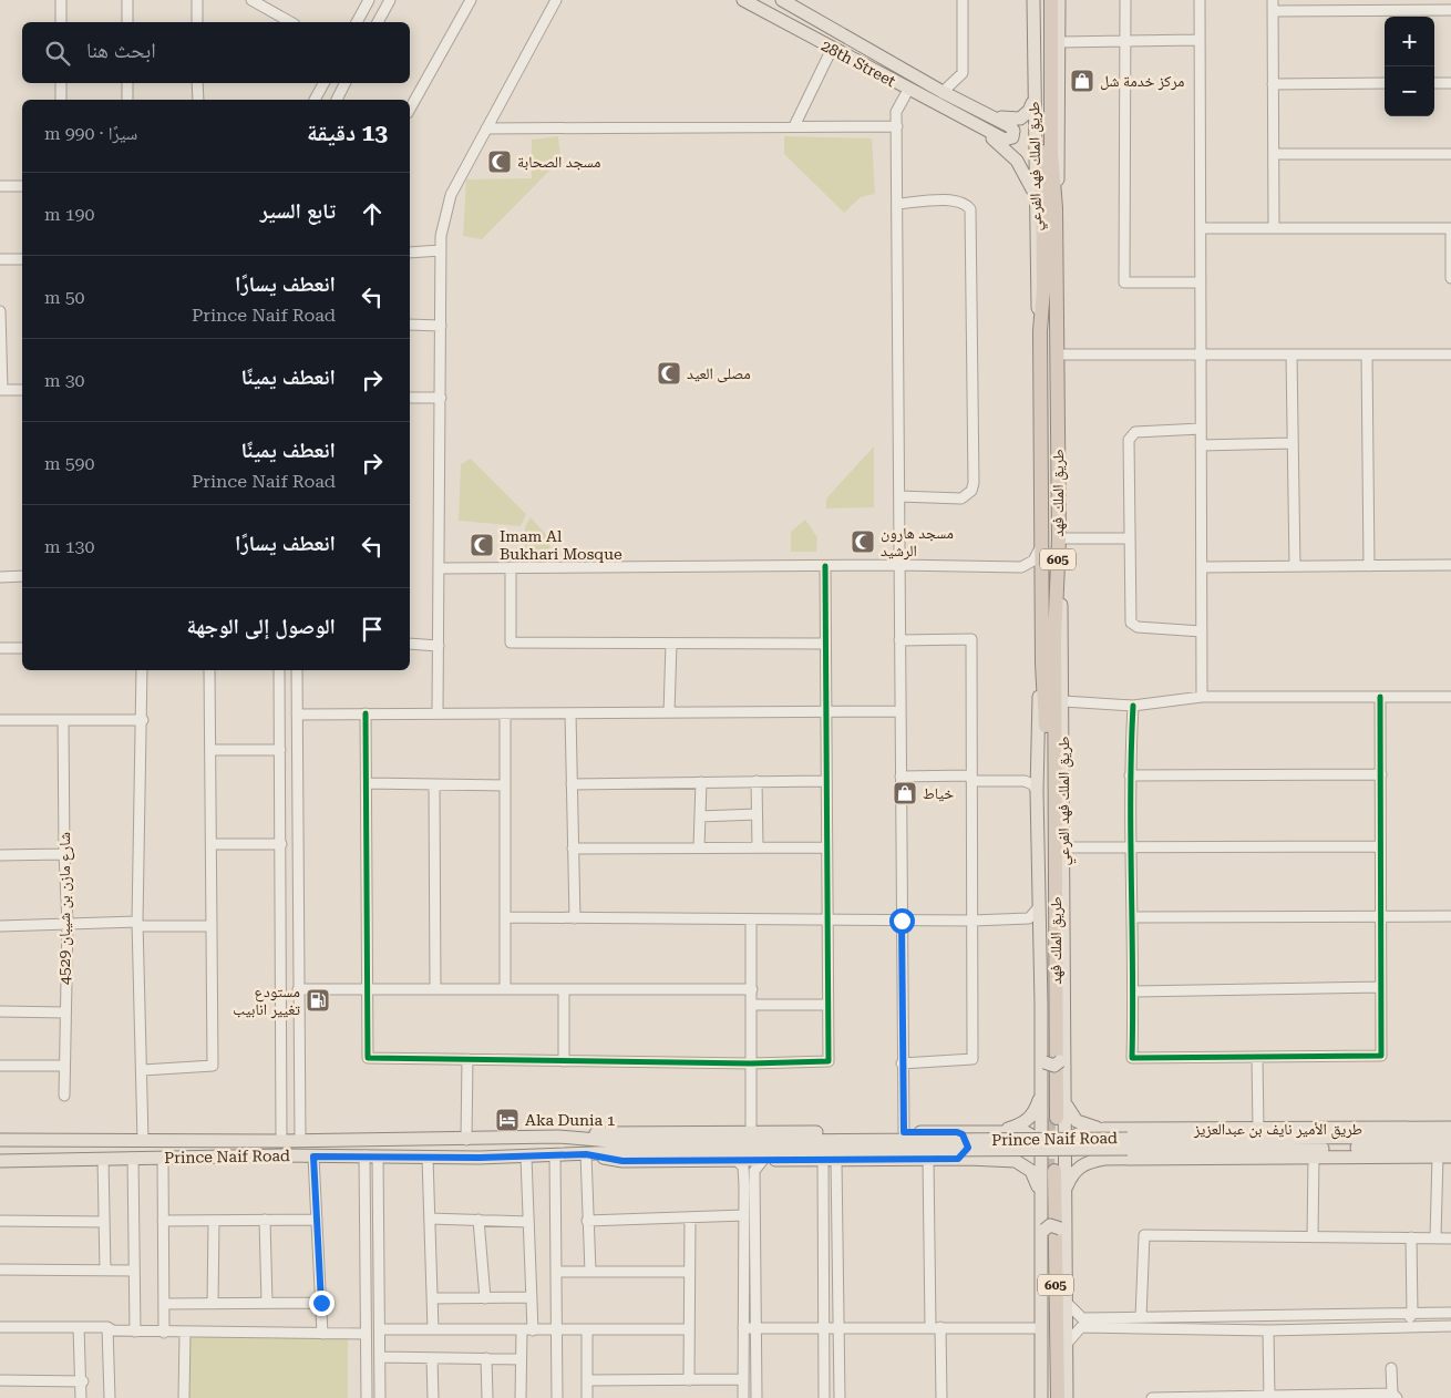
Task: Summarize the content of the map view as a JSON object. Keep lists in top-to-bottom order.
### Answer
{
  "streets": {
    "highway": ["طريق الملك فهد", "605"],
    "main road": [
      "28th Street",
      "طريق الملك فهد الفرعي",
      "طريق الأمير نايف بن عبدالعزيز",
      "Prince Naif Road"
    ],
    "street": ["شارع مازن بن شيبان 4529"]
  },
  "crossings": [
    ["طريق الملك فهد الفرعي", "طريق الملك فهد"]
  ],
  "places": {
    "shop": ["مركز خدمة شل", "خياط"],
    "mosque": [
      "مسجد الصحابة",
      "مصلى العيد",
      "مسجد هارون الرشيد",
      "Imam Al Bukhari Mosque"
    ],
    "fuel station": ["مستودع تغيير انابيب"],
    "hotel": ["Aka Dunia 1"]
  },
  "page": {
    "map_buttons": ["+", "−"],
    "search": "ابحث هنا",
    "heading": ["13 دقيقة", "سيرًا · 990 m"],
    "list": [
      ["تابع السير", "190 m"],
      ["انعطف يسارًا", "Prince Naif Road", "50 m"],
      ["انعطف يمينًا", "30 m"],
      ["انعطف يمينًا", "Prince Naif Road", "590 m"],
      ["انعطف يسارًا", "130 m"],
      "الوصول إلى الوجهة"
    ]
  }
}
